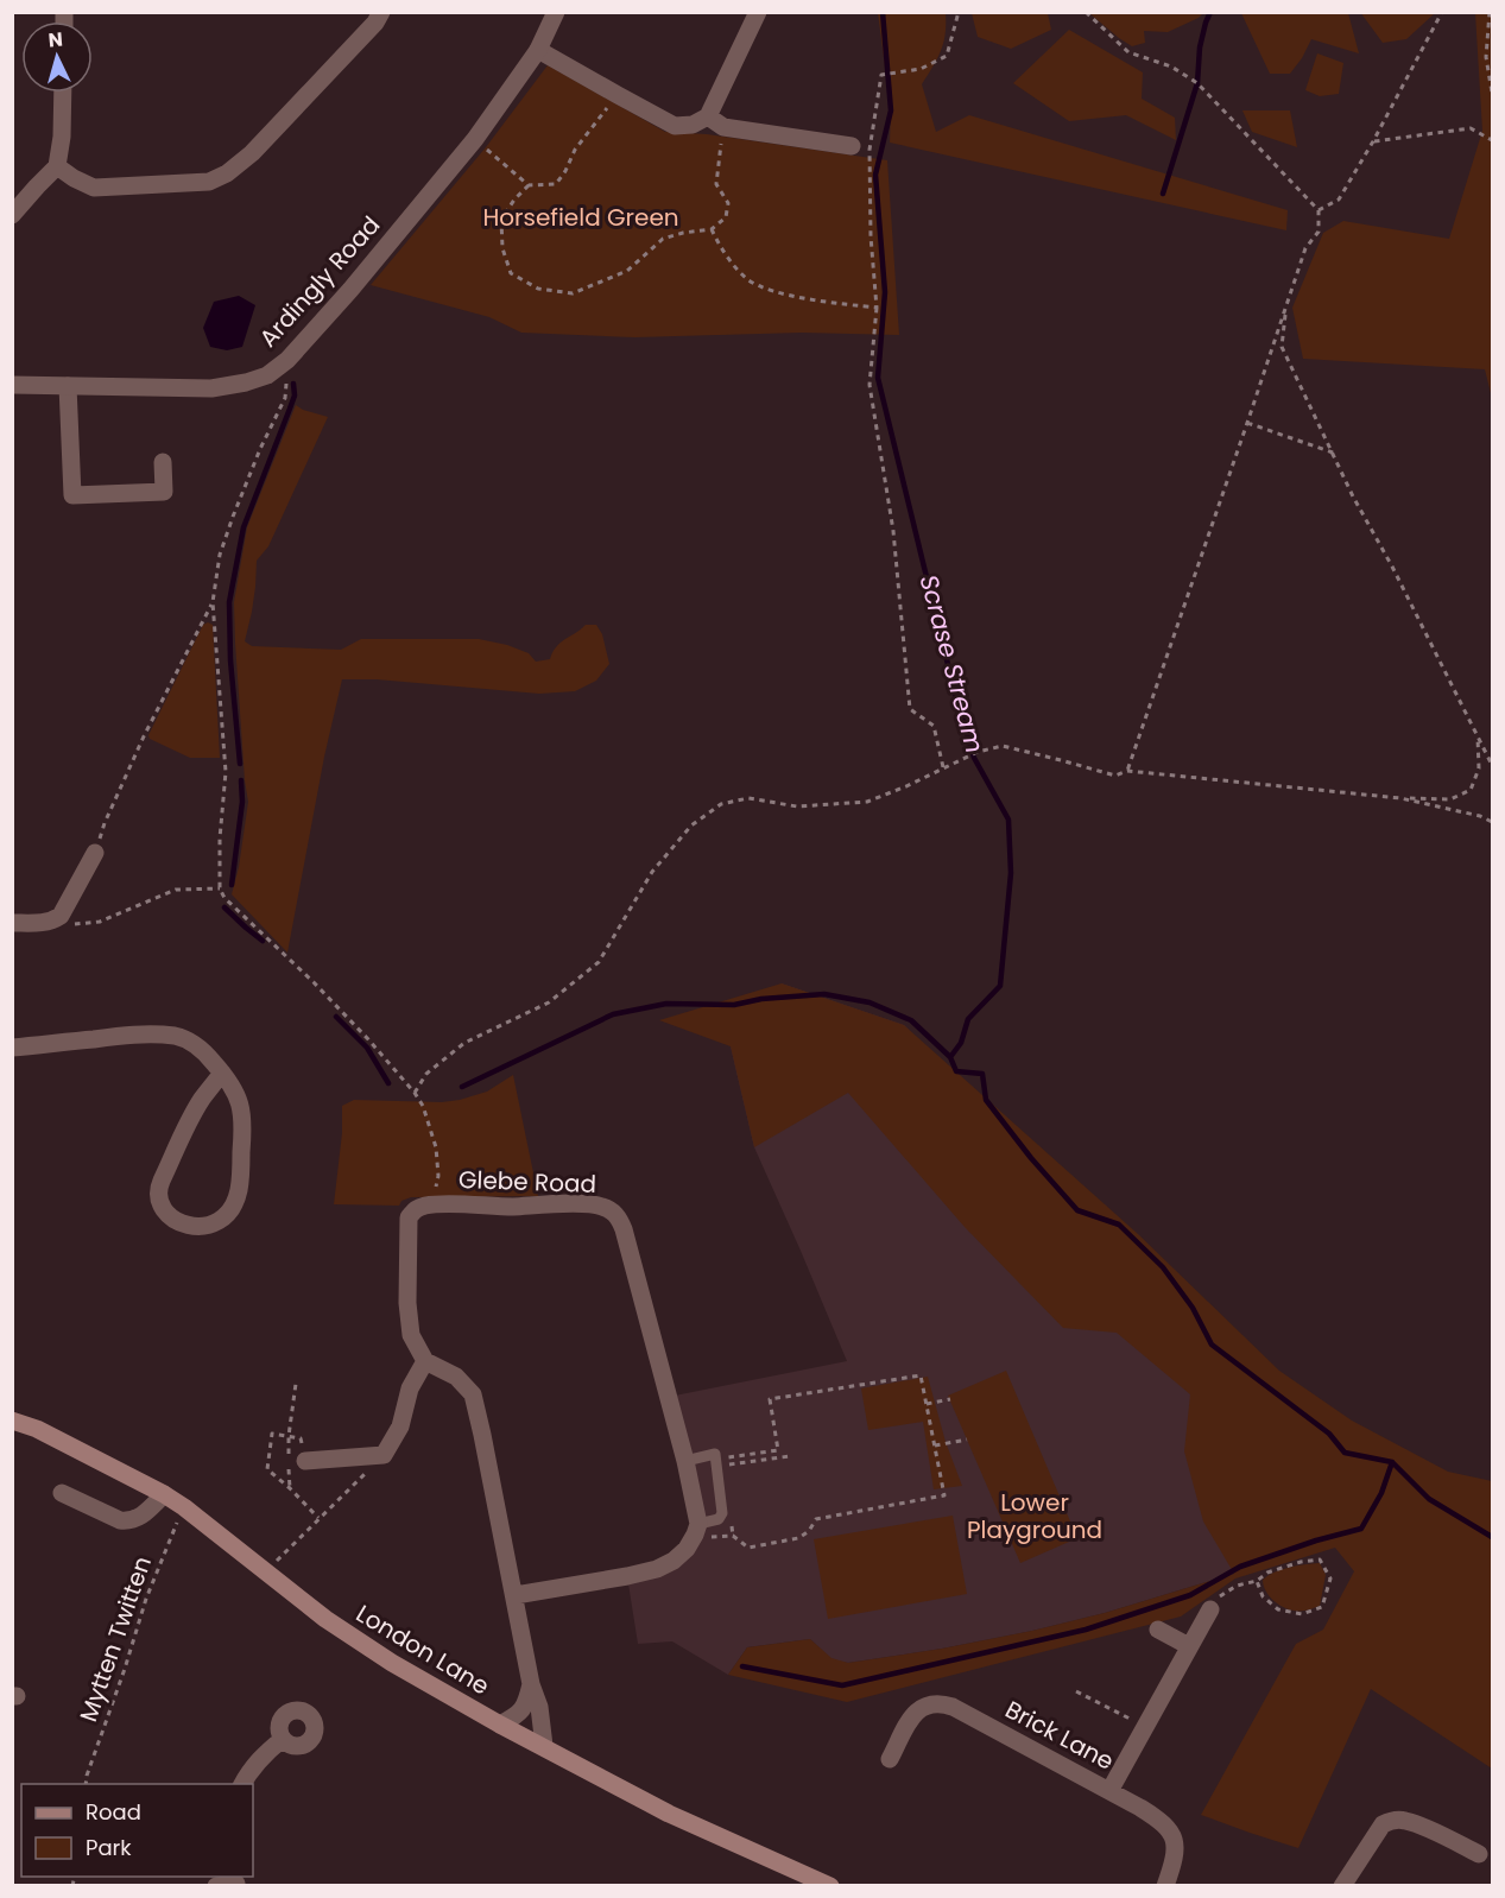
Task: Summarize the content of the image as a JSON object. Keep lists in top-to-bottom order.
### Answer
{
  "streets": {
    "main road": ["London Lane"],
    "street": ["Ardingly Road", "Glebe Road", "Brick Lane"],
    "path": ["Mytten Twitten"]
  },
  "crossings": [
    ["Mytten Twitten", "London Lane"]
  ],
  "water": ["Scrase Stream"],
  "parks": ["Horsefield Green", "Lower Playground"],
  "legend": ["Road", "Park"],
  "north": "top"
}
